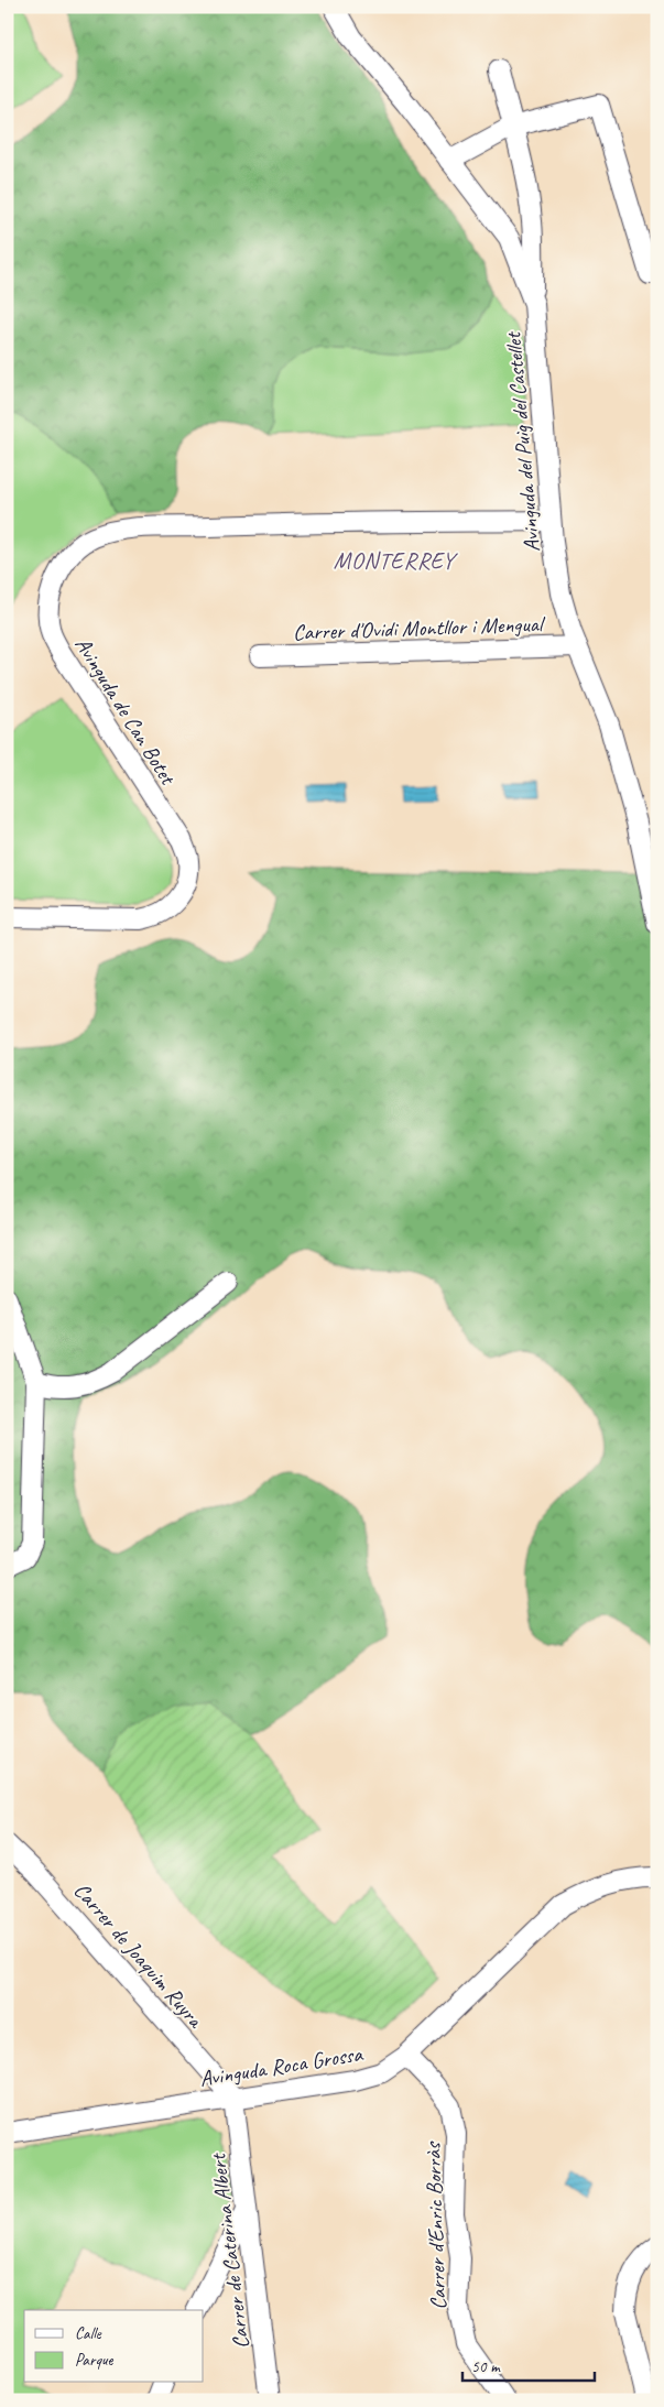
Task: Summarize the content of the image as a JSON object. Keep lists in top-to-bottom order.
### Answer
{
  "streets": {
    "street": [
      "Avinguda del Puig del Castellet",
      "Carrer d'Ovidi Montllor i Mengual",
      "Avinguda de Can Botet",
      "Carrer de Joaquim Ruyra",
      "Avinguda Roca Grossa",
      "Carrer d'Enric Borràs",
      "Carrer de Caterina Albert"
    ]
  },
  "crossings": [
    ["Avinguda del Puig del Castellet", "Carrer d'Ovidi Montllor i Mengual"],
    ["Avinguda del Puig del Castellet", "Avinguda de Can Botet"],
    ["Carrer de Joaquim Ruyra", "Avinguda Roca Grossa"],
    ["Carrer de Joaquim Ruyra", "Carrer de Caterina Albert"],
    ["Avinguda Roca Grossa", "Carrer d'Enric Borràs"],
    ["Avinguda Roca Grossa", "Carrer de Caterina Albert"]
  ],
  "districts": ["MONTERREY"],
  "legend": ["Calle", "Parque"],
  "scale_bar": "50 m"
}
